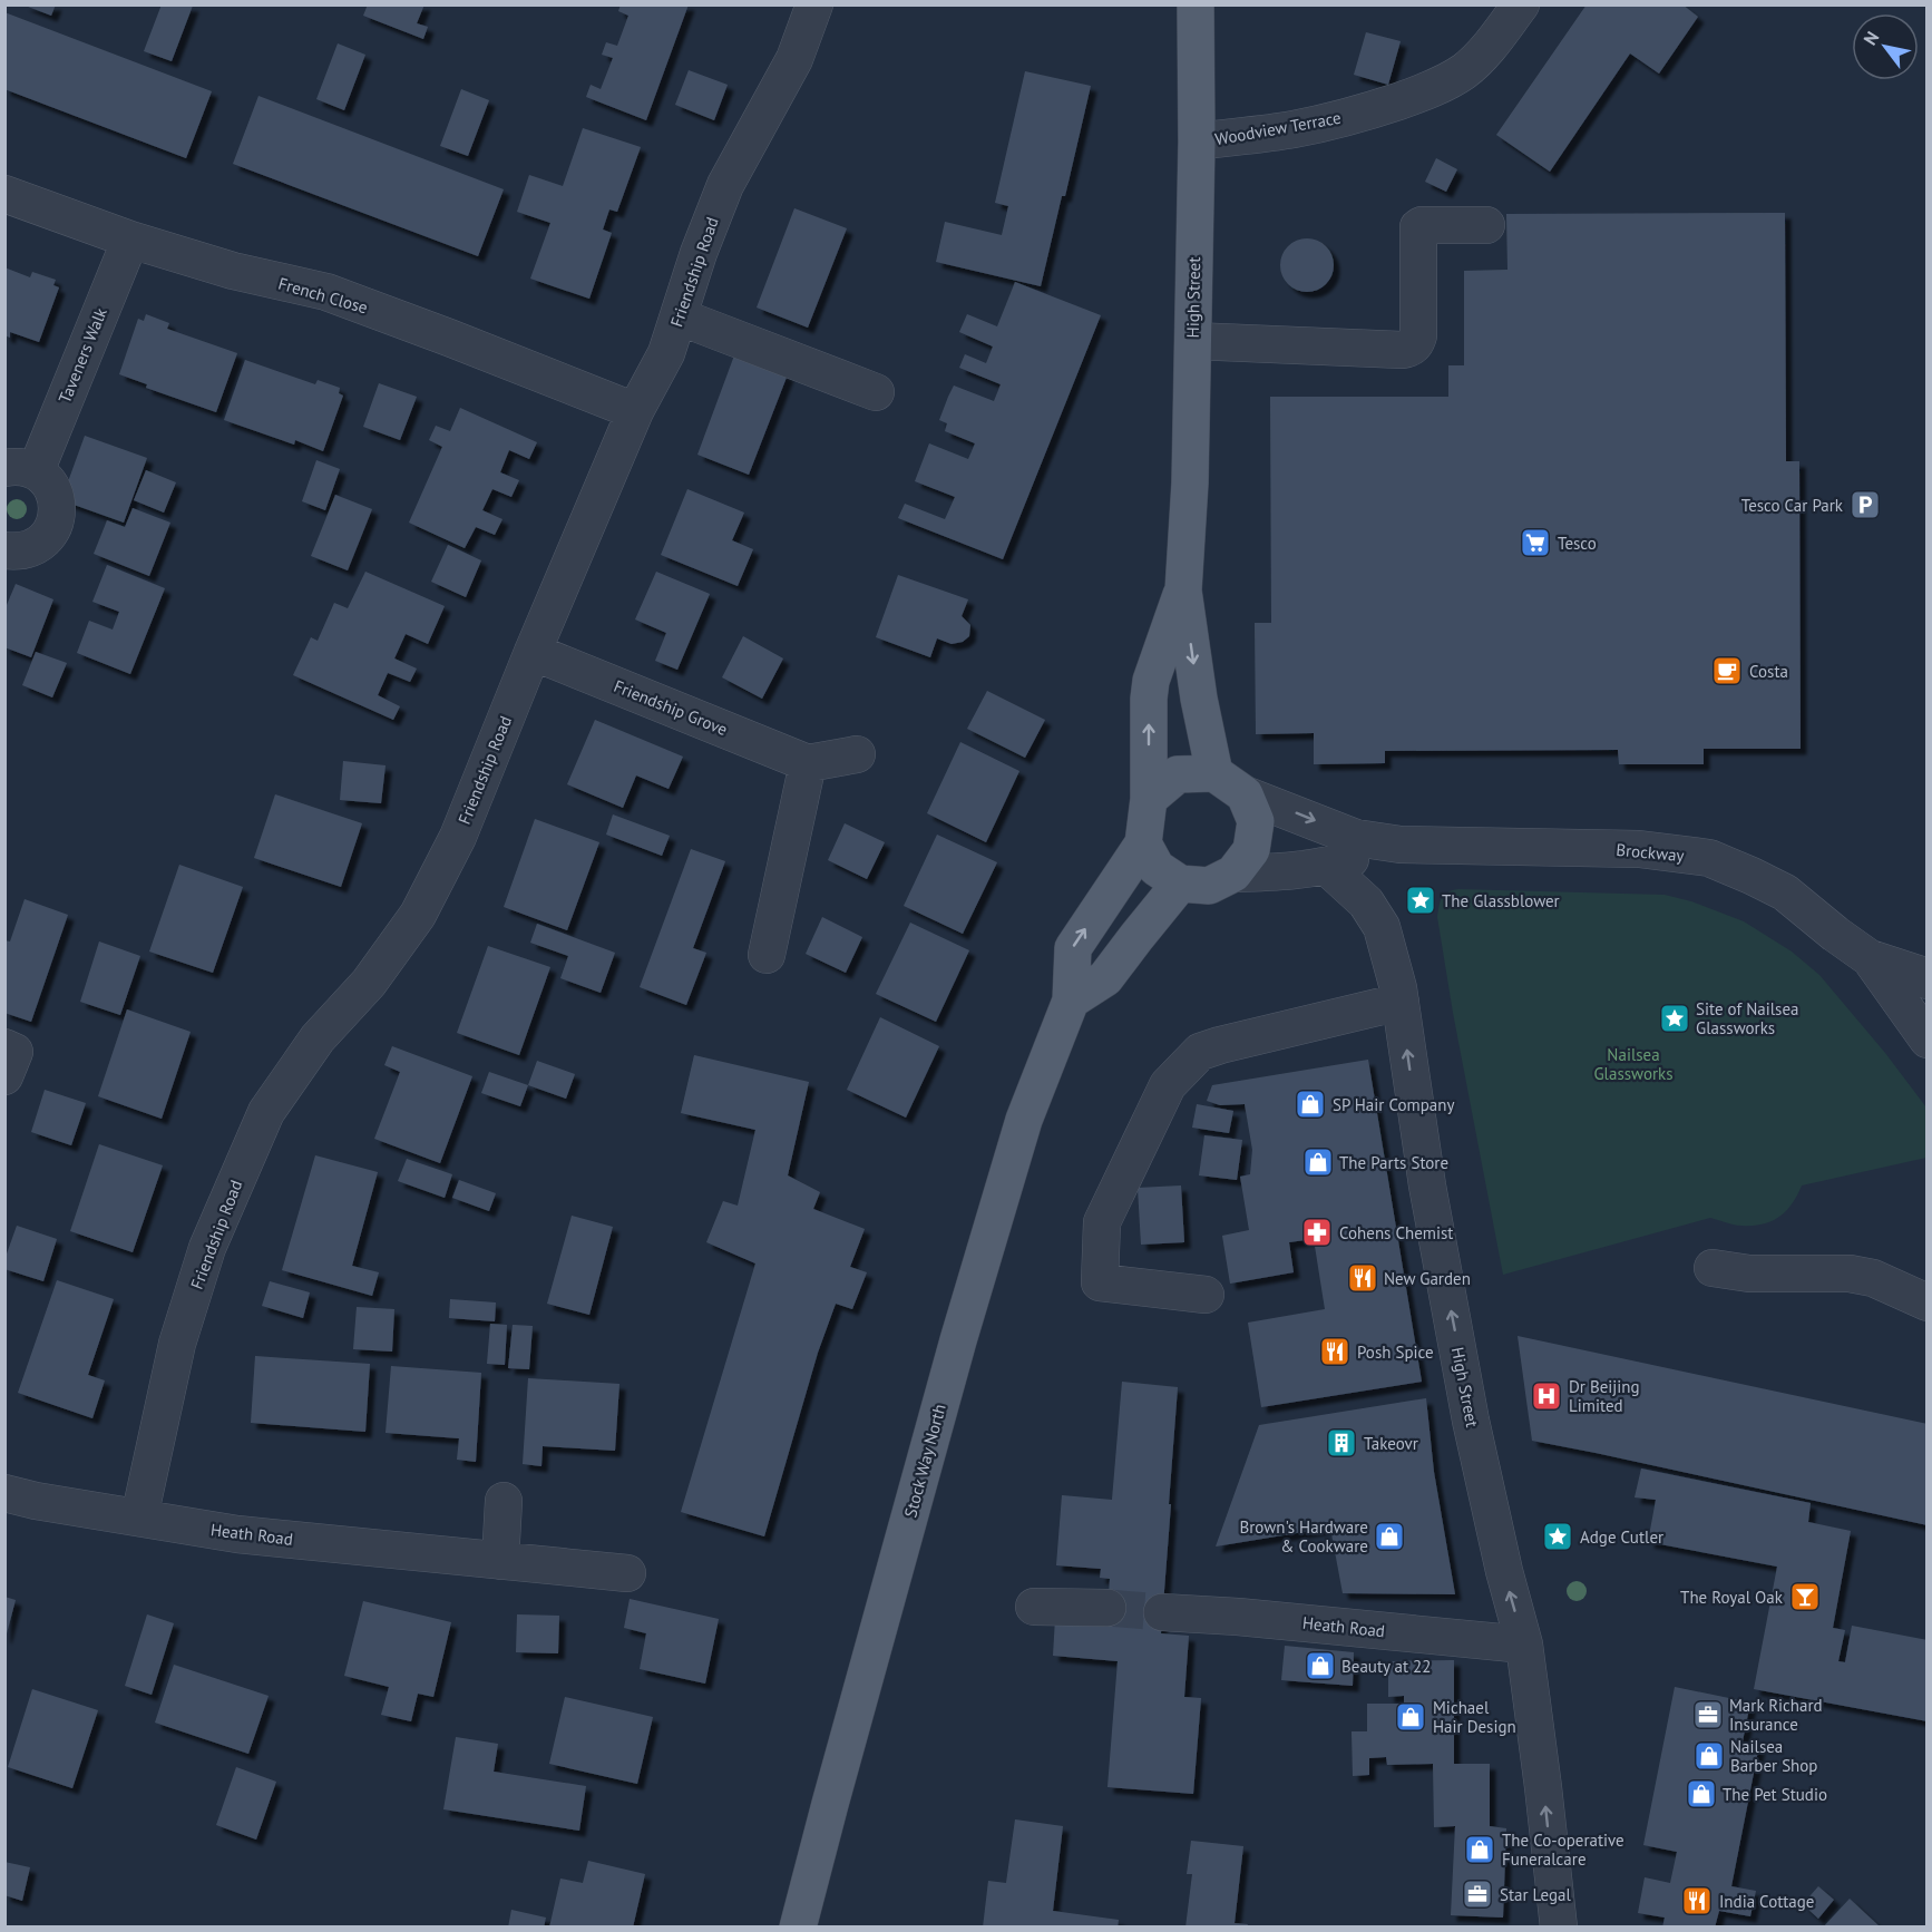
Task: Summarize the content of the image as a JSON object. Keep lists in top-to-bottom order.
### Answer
{
  "streets": {
    "main road": ["High Street", "Stock Way North"],
    "street": [
      "Woodview Terrace",
      "Friendship Road",
      "French Close",
      "Taveners Walk",
      "Friendship Grove",
      "Brockway",
      "Heath Road"
    ]
  },
  "crossings": [
    ["Woodview Terrace", "High Street"],
    ["Friendship Road", "French Close"],
    ["Friendship Road", "Friendship Grove"],
    ["Friendship Road", "Heath Road"],
    ["French Close", "Taveners Walk"],
    ["High Street", "Brockway"],
    ["High Street", "Stock Way North"],
    ["High Street", "Heath Road"],
    ["Brockway", "Stock Way North"]
  ],
  "parks": ["Nailsea Glassworks"],
  "places": {
    "parking": ["Tesco Car Park"],
    "supermarket": ["Tesco"],
    "cafe": ["Costa"],
    "place": ["The Glassblower", "Site of Nailsea Glassworks", "Adge Cutler"],
    "shop": [
      "SP Hair Company",
      "The Parts Store",
      "Brown's Hardware & Cookware",
      "Beauty at 22",
      "Michael Hair Design",
      "Nailsea Barber Shop",
      "The Pet Studio",
      "The Co-operative Funeralcare"
    ],
    "pharmacy": ["Cohens Chemist"],
    "restaurant": ["New Garden", "Posh Spice", "India Cottage"],
    "hospital": ["Dr Beijing Limited"],
    "building": ["Takeovr"],
    "bar": ["The Royal Oak"],
    "office": ["Mark Richard Insurance", "Star Legal"]
  },
  "north": "top left"
}
